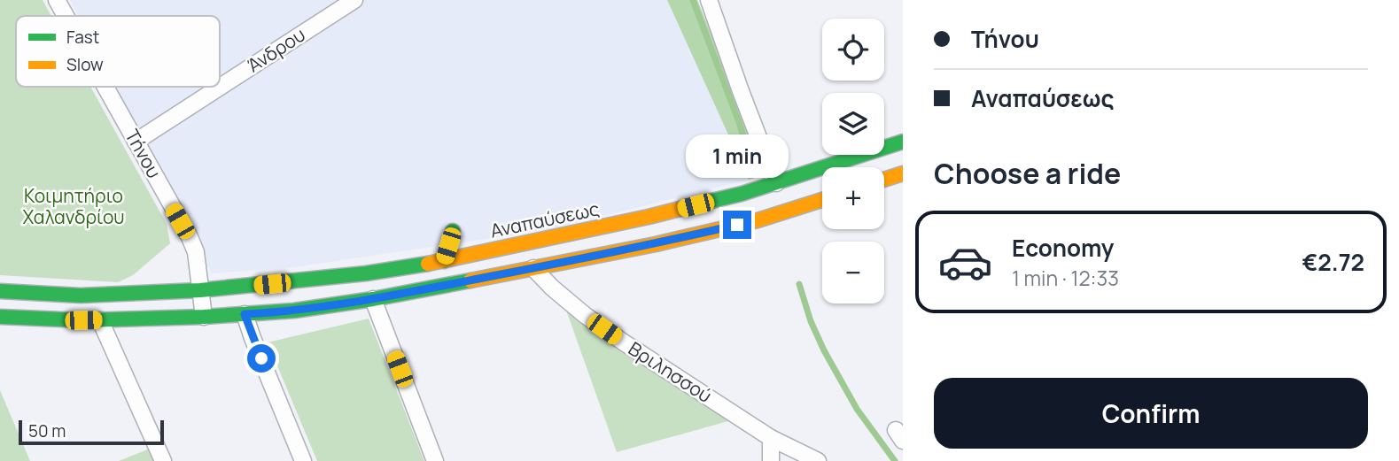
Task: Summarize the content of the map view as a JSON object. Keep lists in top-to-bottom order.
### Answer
{
  "streets": {
    "main road": ["Αναπαύσεως"],
    "street": ["Άνδρου", "Τήνου", "Βριλησσού"]
  },
  "crossings": [
    ["Άνδρου", "Τήνου"],
    ["Τήνου", "Αναπαύσεως"]
  ],
  "parks": ["Κοιμητήριο Χαλανδρίου"],
  "legend": ["Fast", "Slow"],
  "scale_bar": "50 m",
  "page": {
    "banner": ["Τήνου", "Αναπαύσεως"],
    "map_buttons": ["+", "−"],
    "bubble": "1 min",
    "heading": "Choose a ride",
    "list": [
      {
        "name": "Economy",
        "note": "1 min · 12:33",
        "value": "€2.72"
      }
    ],
    "buttons": "Confirm",
    "scale": "50 m"
  }
}
